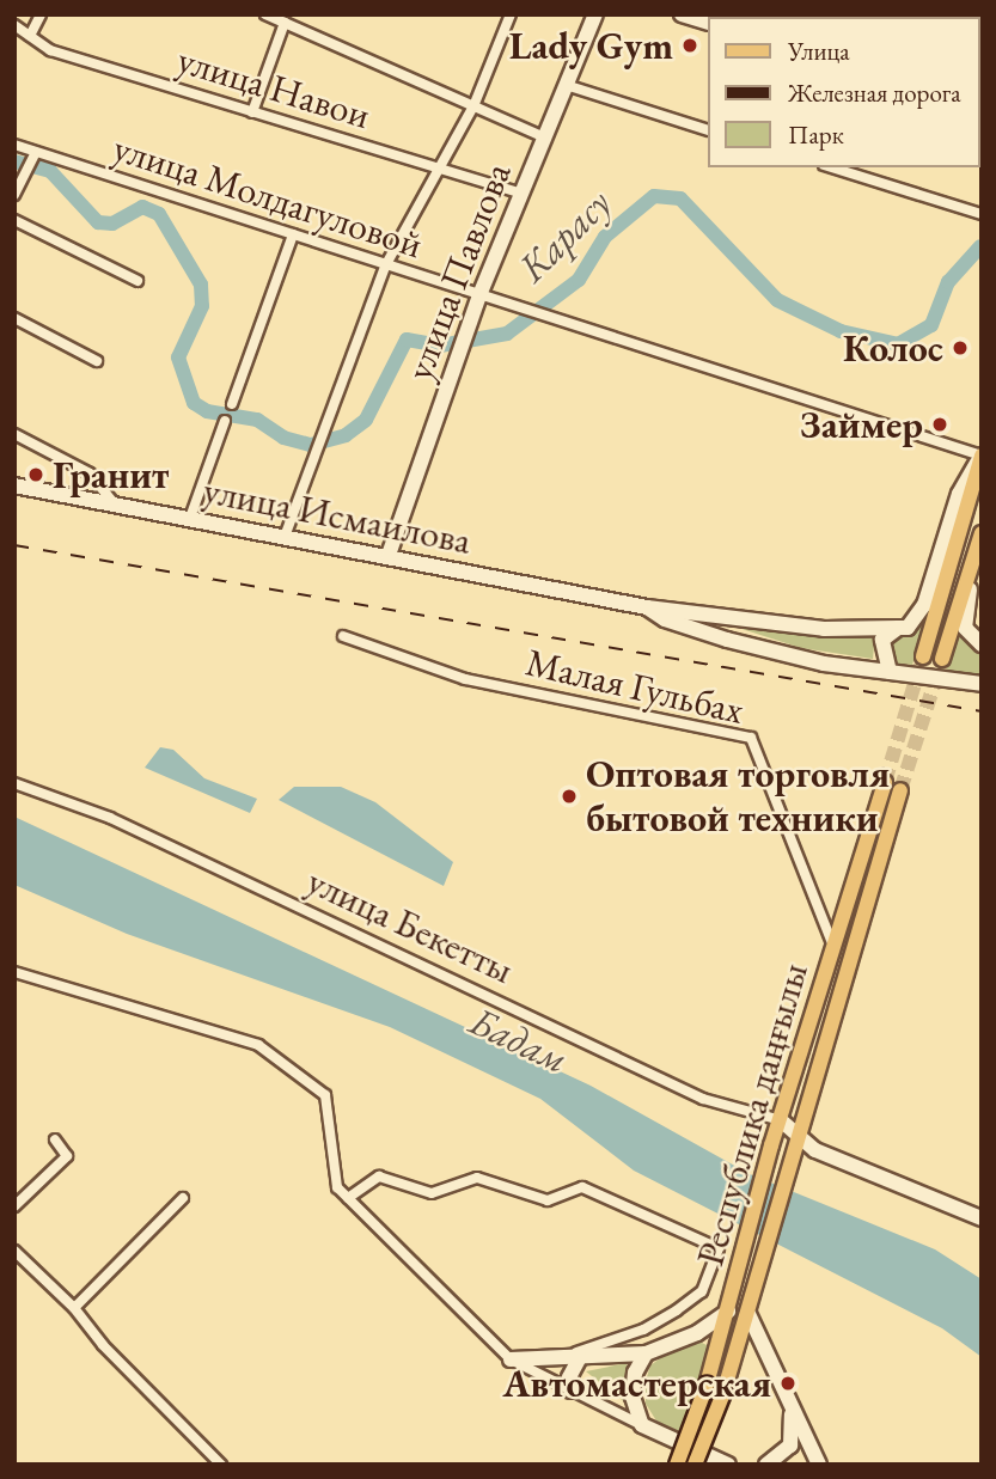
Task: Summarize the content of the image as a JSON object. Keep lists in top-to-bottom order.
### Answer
{
  "streets": {
    "main road": ["улица Павлова", "улица Исмаилова", "Республика даңғылы"],
    "street": [
      "улица Навои",
      "улица Молдагуловой",
      "Малая Гульбах",
      "улица Бекетты"
    ]
  },
  "crossings": [
    ["улица Навои", "улица Павлова"],
    ["улица Молдагуловой", "улица Павлова"],
    ["улица Павлова", "улица Исмаилова"],
    ["Малая Гульбах", "Республика даңғылы"],
    ["улица Бекетты", "Республика даңғылы"]
  ],
  "water": ["Карасу", "Бадам"],
  "places": [
    "Lady Gym",
    "Колос",
    "Займер",
    "Гранит",
    "Оптовая торговля бытовой техники",
    "Автомастерская"
  ],
  "legend": ["Улица", "Железная дорога", "Парк"]
}
